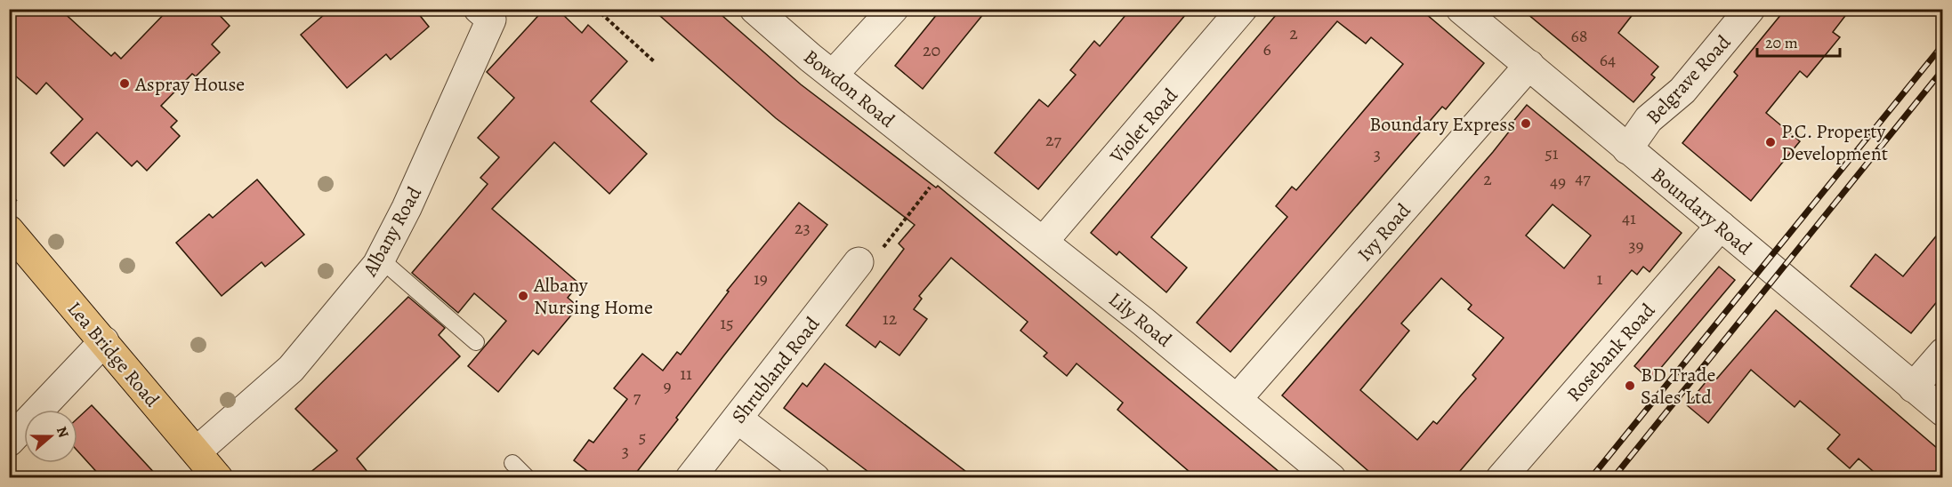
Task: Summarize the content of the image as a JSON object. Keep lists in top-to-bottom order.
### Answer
{
  "streets": {
    "main road": ["Lea Bridge Road"],
    "street": [
      "Belgrave Road",
      "Bowdon Road",
      "Violet Road",
      "Boundary Road",
      "Albany Road",
      "Ivy Road",
      "Lily Road",
      "Rosebank Road",
      "Shrubland Road"
    ]
  },
  "crossings": [
    ["Belgrave Road", "Boundary Road"],
    ["Bowdon Road", "Lily Road"],
    ["Violet Road", "Lily Road"],
    ["Boundary Road", "Ivy Road"],
    ["Boundary Road", "Rosebank Road"],
    ["Albany Road", "Lea Bridge Road"],
    ["Ivy Road", "Lily Road"]
  ],
  "places": [
    "Aspray House",
    "Boundary Express",
    "P.C. Property Development",
    "Albany Nursing Home",
    "BD Trade Sales Ltd"
  ],
  "house_numbers": [
    "2",
    "68",
    "6",
    "20",
    "64",
    "27",
    "51",
    "3",
    "47",
    "2",
    "49",
    "41",
    "23",
    "39",
    "19",
    "1",
    "12",
    "15",
    "11",
    "9",
    "7",
    "5",
    "3"
  ],
  "scale_bar": "20 m",
  "north": "right"
}
